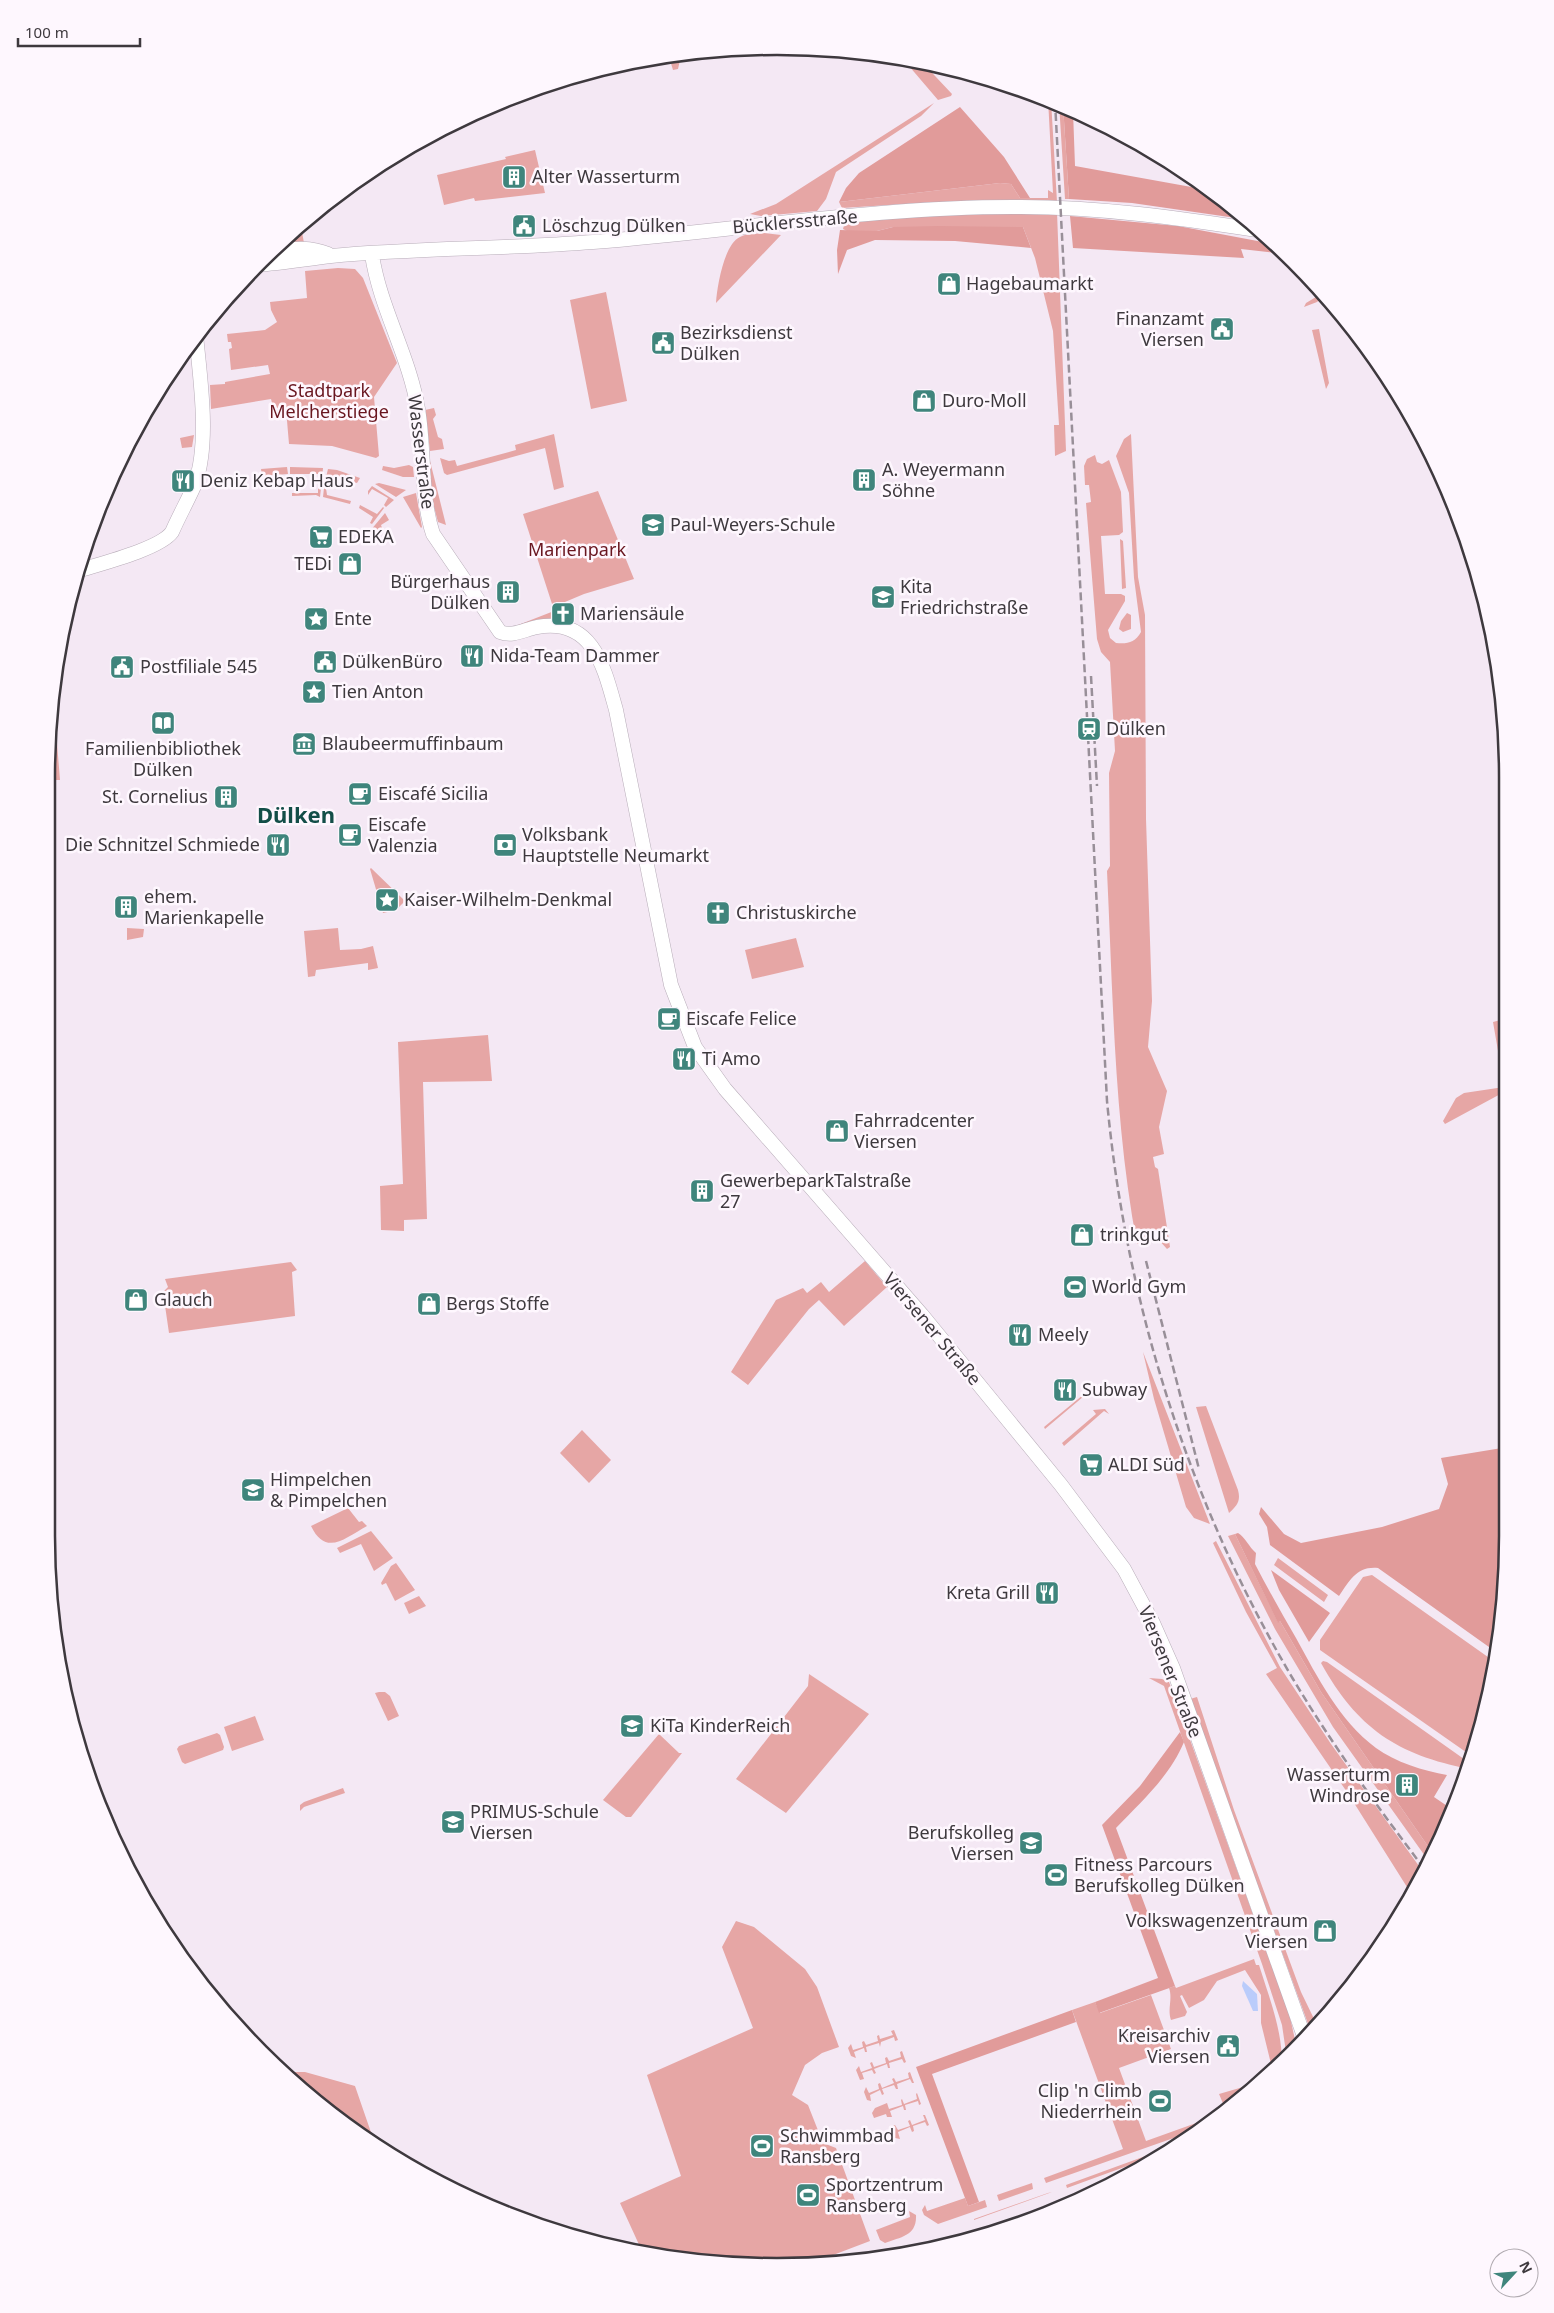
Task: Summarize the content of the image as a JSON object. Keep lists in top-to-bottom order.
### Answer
{
  "streets": {
    "main road": ["Bücklersstraße", "Wasserstraße", "Viersener Straße"]
  },
  "crossings": [
    ["Bücklersstraße", "Wasserstraße"],
    ["Wasserstraße", "Viersener Straße"]
  ],
  "districts": ["Dülken"],
  "parks": ["Stadtpark Melcherstiege", "Marienpark"],
  "places": {
    "building": [
      "Alter Wasserturm",
      "A. Weyermann Söhne",
      "Bürgerhaus Dülken",
      "St. Cornelius",
      "ehem. Marienkapelle",
      "GewerbeparkTalstraße 27",
      "Wasserturm Windrose"
    ],
    "public building": [
      "Löschzug Dülken",
      "Finanzamt Viersen",
      "Bezirksdienst Dülken",
      "DülkenBüro",
      "Postfiliale 545",
      "Kreisarchiv Viersen"
    ],
    "shop": [
      "Hagebaumarkt",
      "Duro-Moll",
      "TEDi",
      "Fahrradcenter Viersen",
      "trinkgut",
      "Glauch",
      "Bergs Stoffe",
      "Volkswagenzentraum Viersen"
    ],
    "restaurant": [
      "Deniz Kebap Haus",
      "Nida-Team Dammer",
      "Die Schnitzel Schmiede",
      "Ti Amo",
      "Meely",
      "Subway",
      "Kreta Grill"
    ],
    "school or university": [
      "Paul-Weyers-Schule",
      "Kita Friedrichstraße",
      "Himpelchen & Pimpelchen",
      "KiTa KinderReich",
      "PRIMUS-Schule Viersen",
      "Berufskolleg Viersen"
    ],
    "supermarket": ["EDEKA", "ALDI Süd"],
    "church": ["Mariensäule", "Christuskirche"],
    "place": ["Ente", "Tien Anton", "Kaiser-Wilhelm-Denkmal"],
    "library": ["Familienbibliothek Dülken"],
    "station": ["Dülken"],
    "museum": ["Blaubeermuffinbaum"],
    "cafe": ["Eiscafé Sicilia", "Eiscafe Valenzia", "Eiscafe Felice"],
    "bank": ["Volksbank Hauptstelle Neumarkt"],
    "sports": [
      "World Gym",
      "Fitness Parcours Berufskolleg Dülken",
      "Clip 'n Climb Niederrhein",
      "Schwimmbad Ransberg",
      "Sportzentrum Ransberg"
    ]
  },
  "scale_bar": "100 m",
  "north": "top right"
}
